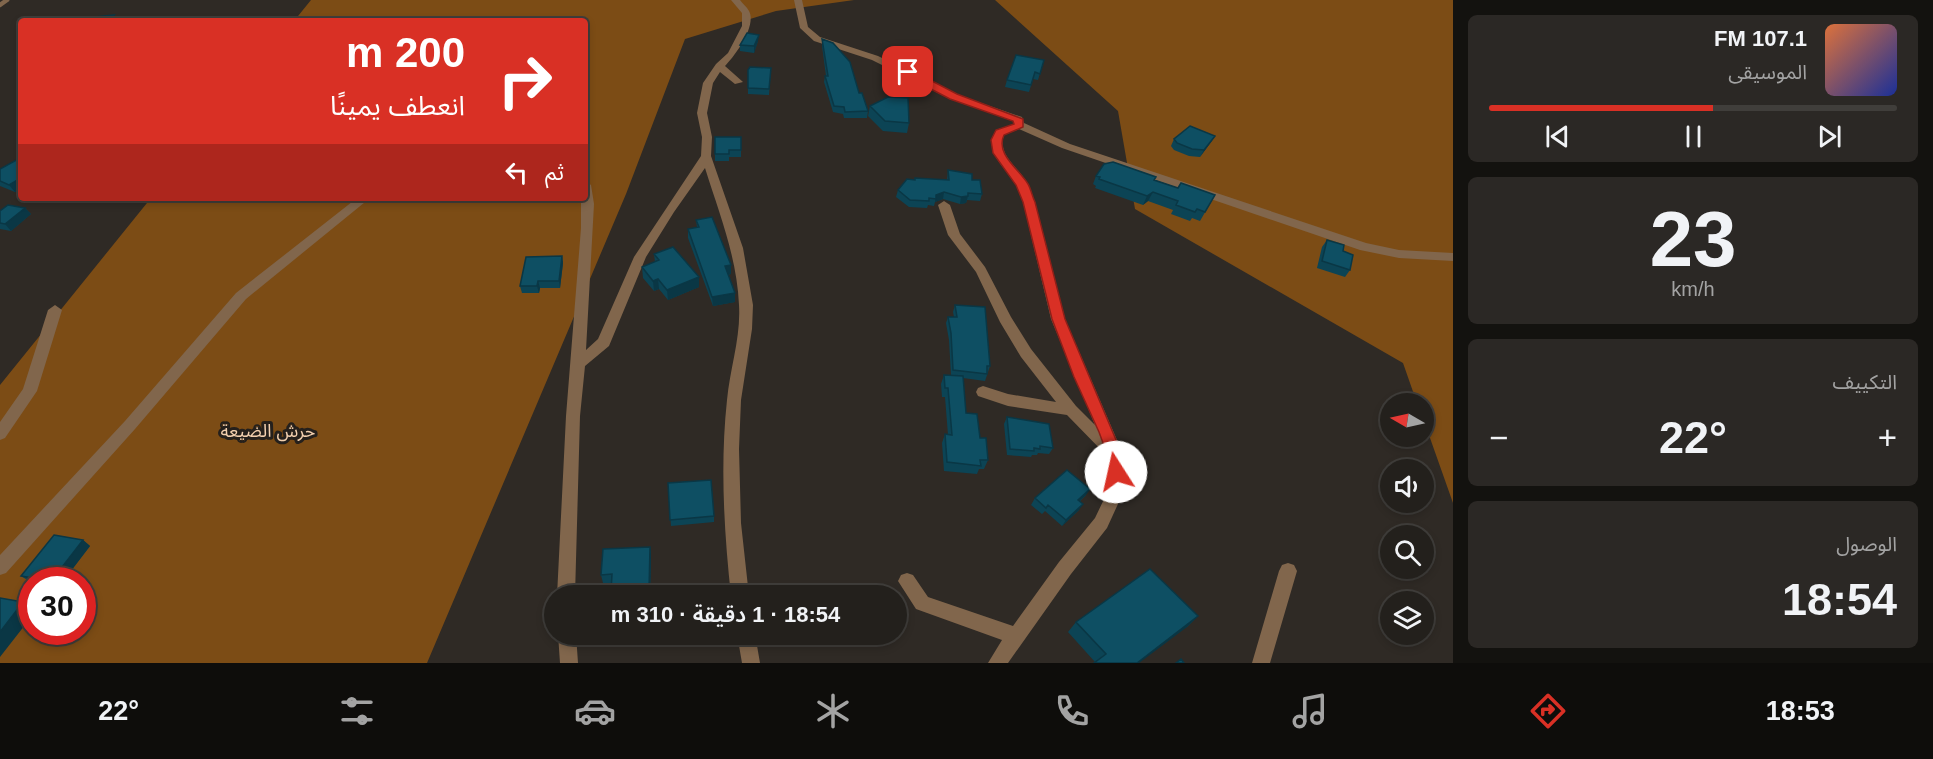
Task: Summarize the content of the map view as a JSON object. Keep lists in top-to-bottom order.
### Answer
{
  "parks": ["حرش الضيعة"],
  "north": "left",
  "page": {
    "turn": ["200 m", "انعطف يمينًا"],
    "song": ["107.1 FM", "الموسيقى"],
    "then": "ثم",
    "tile": [
      ["23", "km/h"],
      "التكييف",
      ["الوصول", "18:54"]
    ],
    "heat": ["−", "22°", "+"],
    "limit": "30",
    "trip": "18:54 · 1 دقيقة · 310 m",
    "tabs": ["18:53", "22°"]
  }
}
